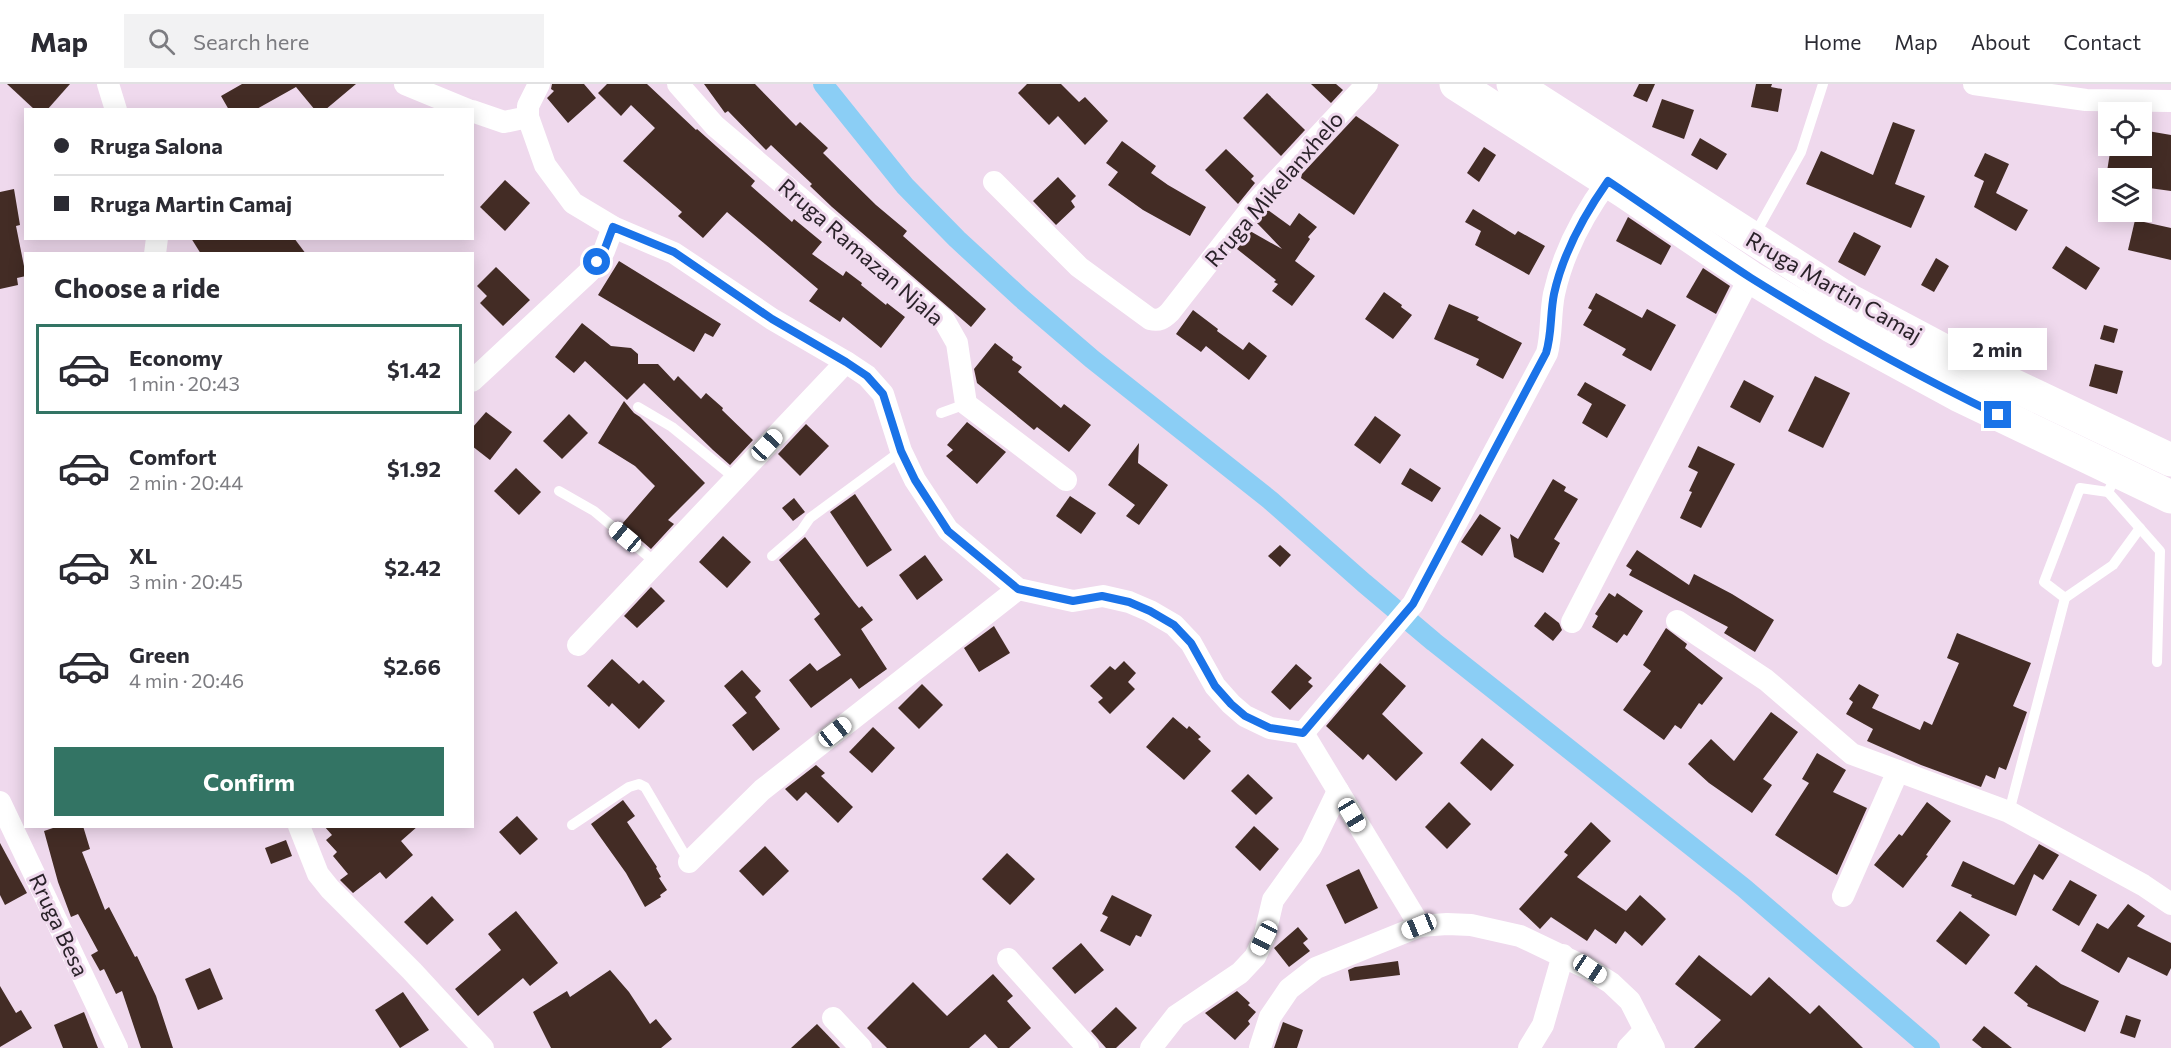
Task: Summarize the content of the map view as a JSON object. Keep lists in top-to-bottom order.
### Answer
{
  "streets": {
    "highway": ["Rruga Martin Camaj"],
    "street": ["Rruga Mikelanxhelo", "Rruga Ramazan Njala", "Rruga Besa"]
  },
  "page": {
    "header": "Map",
    "search": "Search here",
    "nav": [
      "Home",
      "Map",
      "About",
      "Contact"
    ],
    "banner": ["Rruga Salona", "Rruga Martin Camaj"],
    "heading": "Choose a ride",
    "list": [
      {
        "name": "Economy",
        "note": "1 min · 20:43",
        "value": "$1.42"
      },
      {
        "name": "Comfort",
        "note": "2 min · 20:44",
        "value": "$1.92"
      },
      {
        "name": "XL",
        "note": "3 min · 20:45",
        "value": "$2.42"
      },
      {
        "name": "Green",
        "note": "4 min · 20:46",
        "value": "$2.66"
      }
    ],
    "bubble": "2 min",
    "buttons": "Confirm"
  }
}
